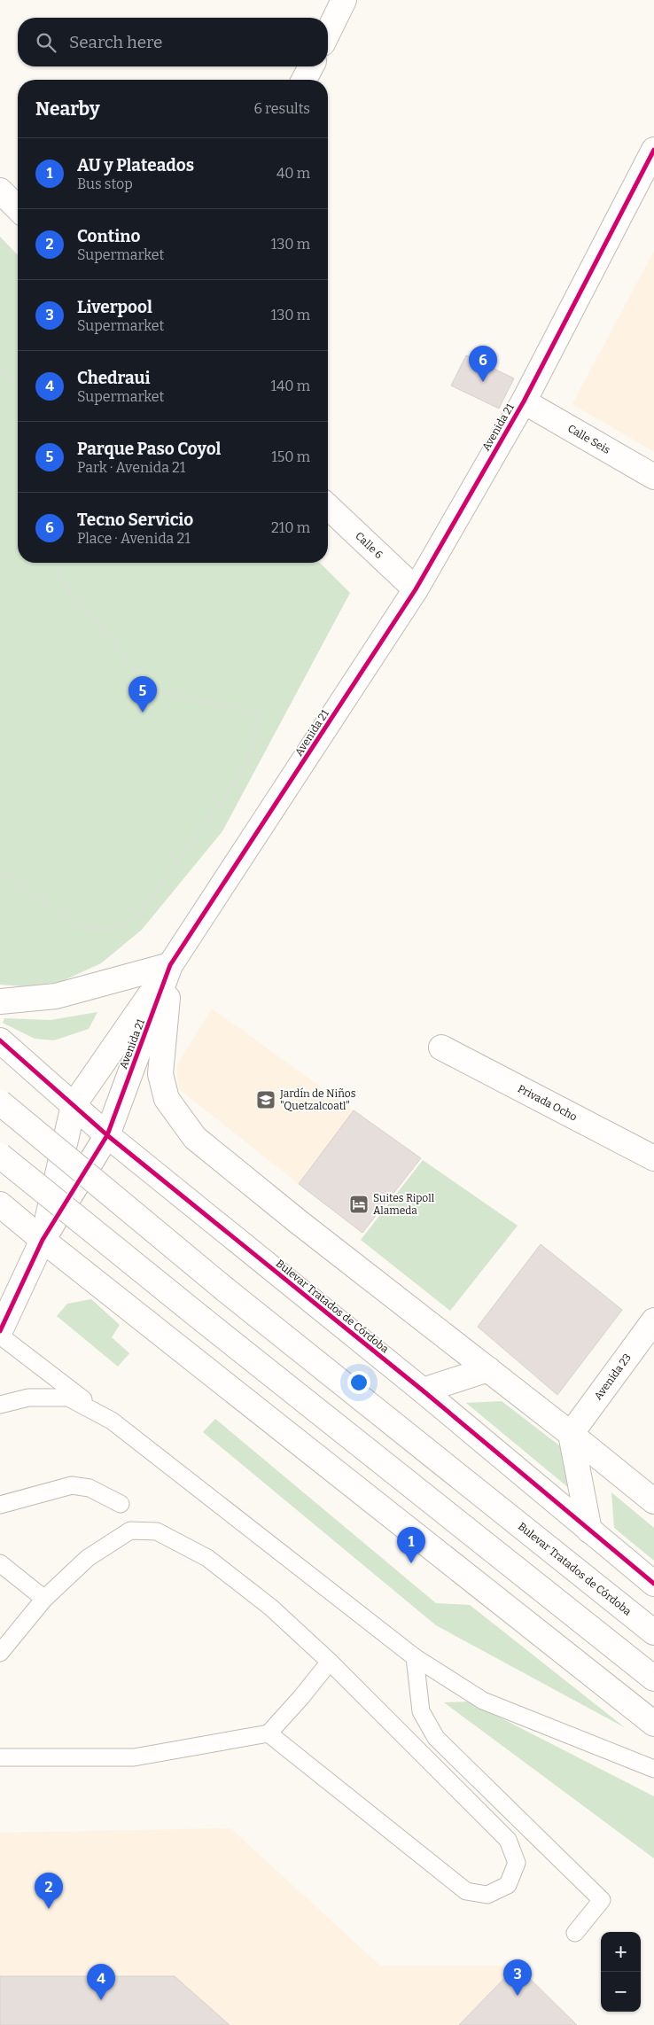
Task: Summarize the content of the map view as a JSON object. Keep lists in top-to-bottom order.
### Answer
{
  "streets": {
    "street": [
      "Avenida 21",
      "Calle Seis",
      "Calle 6",
      "Privada Ocho",
      "Bulevar Tratados de Córdoba",
      "Avenida 23"
    ]
  },
  "crossings": [
    ["Avenida 21", "Calle Seis"],
    ["Avenida 21", "Calle 6"],
    ["Avenida 21", "Bulevar Tratados de Córdoba"]
  ],
  "places": {
    "school or university": ["Jardín de Niños \"Quetzalcoatl\""],
    "hotel": ["Suites Ripoll Alameda"]
  },
  "page": {
    "search": "Search here",
    "heading": ["Nearby", "6 results"],
    "list": [
      {
        "mark": "1",
        "name": "AU y Plateados",
        "note": "Bus stop",
        "value": "40 m"
      },
      {
        "mark": "2",
        "name": "Contino",
        "note": "Supermarket",
        "value": "130 m"
      },
      {
        "mark": "3",
        "name": "Liverpool",
        "note": "Supermarket",
        "value": "130 m"
      },
      {
        "mark": "4",
        "name": "Chedraui",
        "note": "Supermarket",
        "value": "140 m"
      },
      {
        "mark": "5",
        "name": "Parque Paso Coyol",
        "note": "Park · Avenida 21",
        "value": "150 m"
      },
      {
        "mark": "6",
        "name": "Tecno Servicio",
        "note": "Place · Avenida 21",
        "value": "210 m"
      }
    ],
    "pins": [
      "6",
      "5",
      "1",
      "2",
      "3",
      "4"
    ],
    "map_buttons": ["+", "−"]
  }
}
